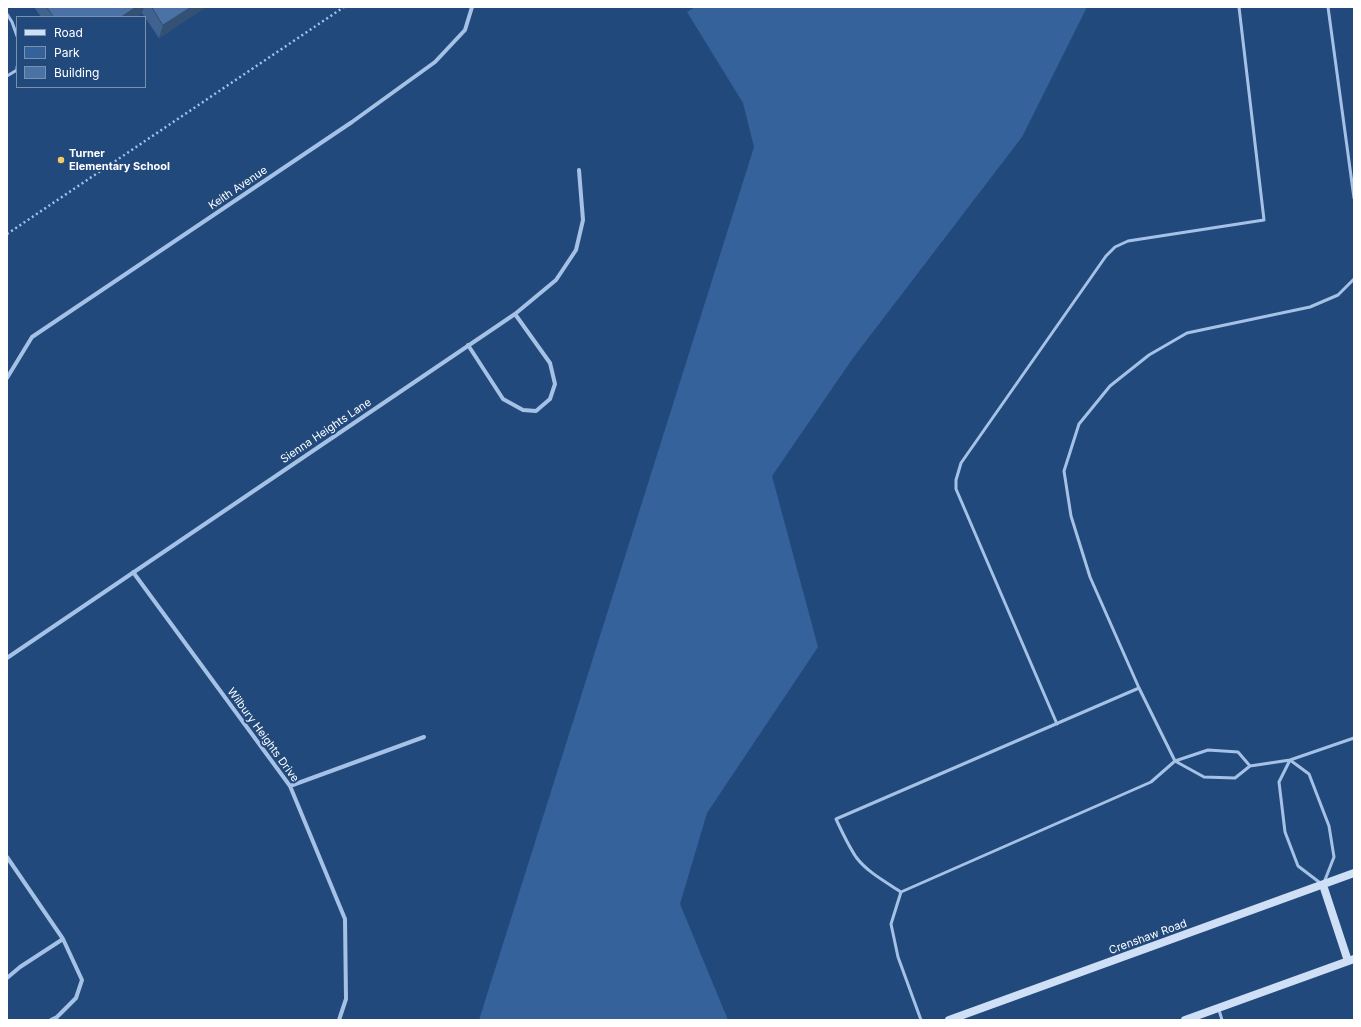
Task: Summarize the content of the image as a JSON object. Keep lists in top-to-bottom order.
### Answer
{
  "streets": {
    "main road": ["Crenshaw Road"],
    "street": ["Keith Avenue", "Sienna Heights Lane", "Wilbury Heights Drive"]
  },
  "crossings": [
    ["Sienna Heights Lane", "Wilbury Heights Drive"]
  ],
  "places": ["Turner Elementary School"],
  "legend": ["Road", "Park", "Building"]
}
